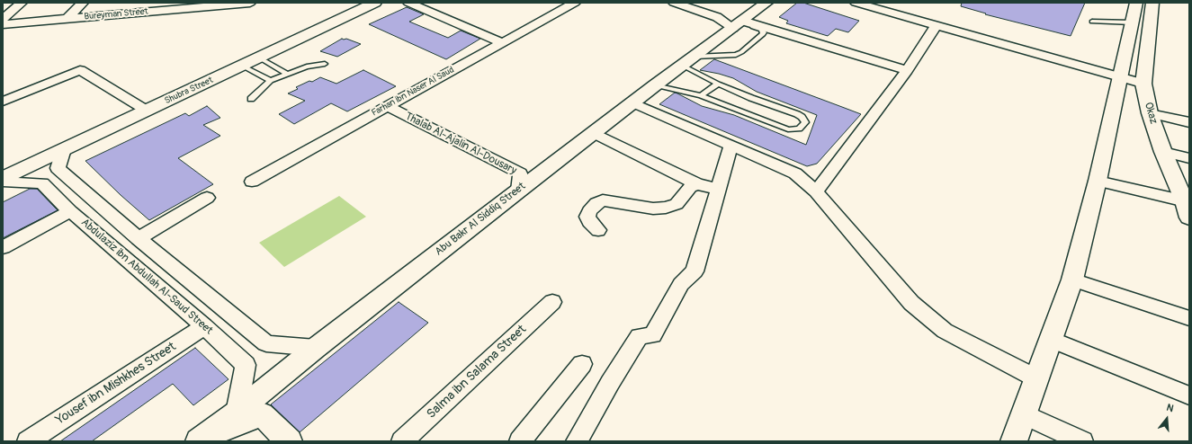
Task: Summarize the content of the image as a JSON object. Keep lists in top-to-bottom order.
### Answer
{
  "streets": {
    "street": [
      "Bureyman Street",
      "Shubra Street",
      "Farhan ibn Naser Al Saud",
      "Okaz",
      "Thalab Al-Ajalin Al-Dousary",
      "Abu Bakr Al Siddiq Street",
      "Abdulaziz ibn Abdullah Al-Saud Street",
      "Salma ibn Salama Street",
      "Yousef ibn Mishkhes Street"
    ]
  },
  "crossings": [
    ["Farhan ibn Naser Al Saud", "Thalab Al-Ajalin Al-Dousary"],
    ["Thalab Al-Ajalin Al-Dousary", "Abu Bakr Al Siddiq Street"],
    ["Abu Bakr Al Siddiq Street", "Abdulaziz ibn Abdullah Al-Saud Street"],
    ["Abdulaziz ibn Abdullah Al-Saud Street", "Yousef ibn Mishkhes Street"]
  ],
  "north": "top"
}
